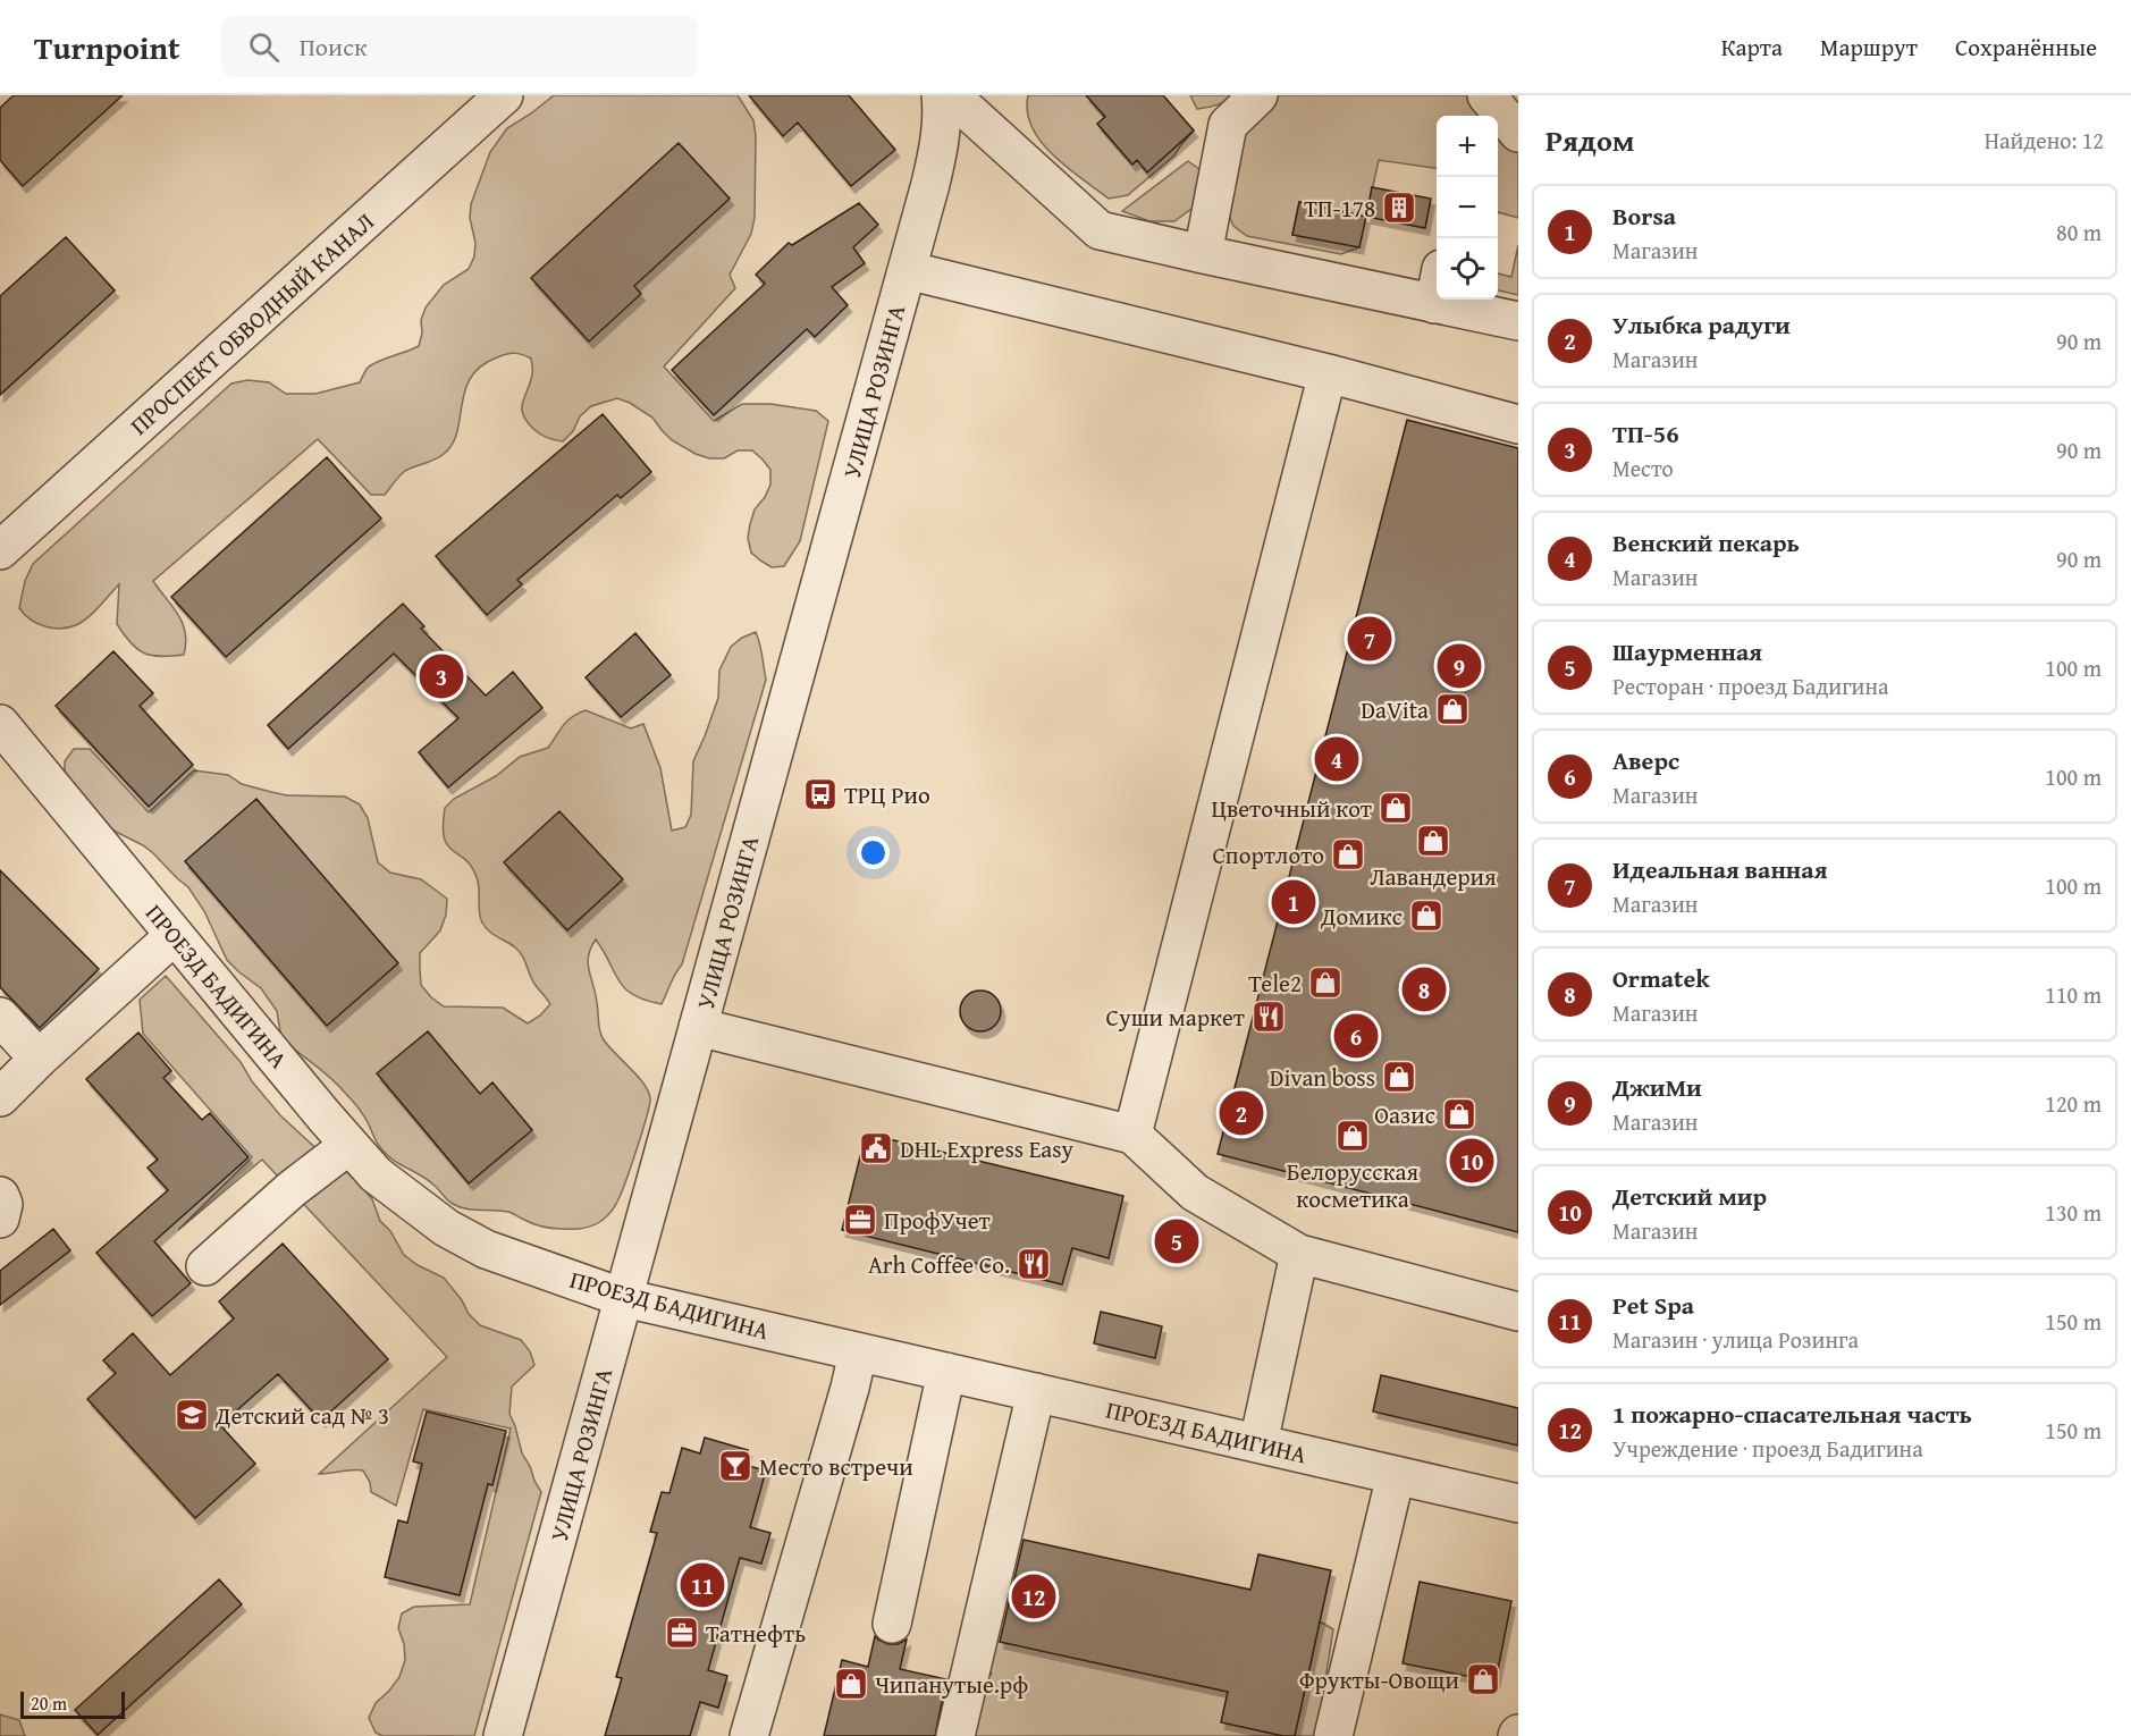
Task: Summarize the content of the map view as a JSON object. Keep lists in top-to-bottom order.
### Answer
{
  "streets": {
    "street": ["ПРОСПЕКТ ОБВОДНЫЙ КАНАЛ", "УЛИЦА РОЗИНГА", "ПРОЕЗД БАДИГИНА"]
  },
  "crossings": [
    ["УЛИЦА РОЗИНГА", "ПРОЕЗД БАДИГИНА"]
  ],
  "places": {
    "building": ["ТП-178"],
    "shop": [
      "DaVita",
      "Цветочный кот",
      "Лавандерия",
      "Спортлото",
      "Домикс",
      "Tele2",
      "Divan boss",
      "Оазис",
      "Белорусская косметика",
      "Фрукты-Овощи",
      "Чипанутые.рф"
    ],
    "bus stop": ["ТРЦ Рио"],
    "restaurant": ["Суши маркет", "Arh Coffee Co."],
    "public building": ["DHL Express Easy"],
    "office": ["ПрофУчет", "Татнефть"],
    "school or university": ["Детский сад № 3"],
    "bar": ["Место встречи"]
  },
  "scale_bar": "20 m",
  "page": {
    "header": "Turnpoint",
    "search": "Поиск",
    "nav": ["Карта", "Маршрут", "Сохранённые"],
    "heading": ["Рядом", "Найдено: 12"],
    "map_buttons": ["+", "−"],
    "list": [
      {
        "mark": "1",
        "name": "Borsa",
        "note": "Магазин",
        "value": "80 m"
      },
      {
        "mark": "2",
        "name": "Улыбка радуги",
        "note": "Магазин",
        "value": "90 m"
      },
      {
        "mark": "3",
        "name": "ТП-56",
        "note": "Место",
        "value": "90 m"
      },
      {
        "mark": "4",
        "name": "Венский пекарь",
        "note": "Магазин",
        "value": "90 m"
      },
      {
        "mark": "5",
        "name": "Шаурменная",
        "note": "Ресторан · проезд Бадигина",
        "value": "100 m"
      },
      {
        "mark": "6",
        "name": "Аверс",
        "note": "Магазин",
        "value": "100 m"
      },
      {
        "mark": "7",
        "name": "Идеальная ванная",
        "note": "Магазин",
        "value": "100 m"
      },
      {
        "mark": "8",
        "name": "Ormatek",
        "note": "Магазин",
        "value": "110 m"
      },
      {
        "mark": "9",
        "name": "ДжиМи",
        "note": "Магазин",
        "value": "120 m"
      },
      {
        "mark": "10",
        "name": "Детский мир",
        "note": "Магазин",
        "value": "130 m"
      },
      {
        "mark": "11",
        "name": "Pet Spa",
        "note": "Магазин · улица Розинга",
        "value": "150 m"
      },
      {
        "mark": "12",
        "name": "1 пожарно-спасательная часть",
        "note": "Учреждение · проезд Бадигина",
        "value": "150 m"
      }
    ],
    "pins": [
      "7",
      "9",
      "3",
      "4",
      "1",
      "8",
      "6",
      "2",
      "10",
      "5",
      "11",
      "12"
    ],
    "scale": "20 m"
  }
}
